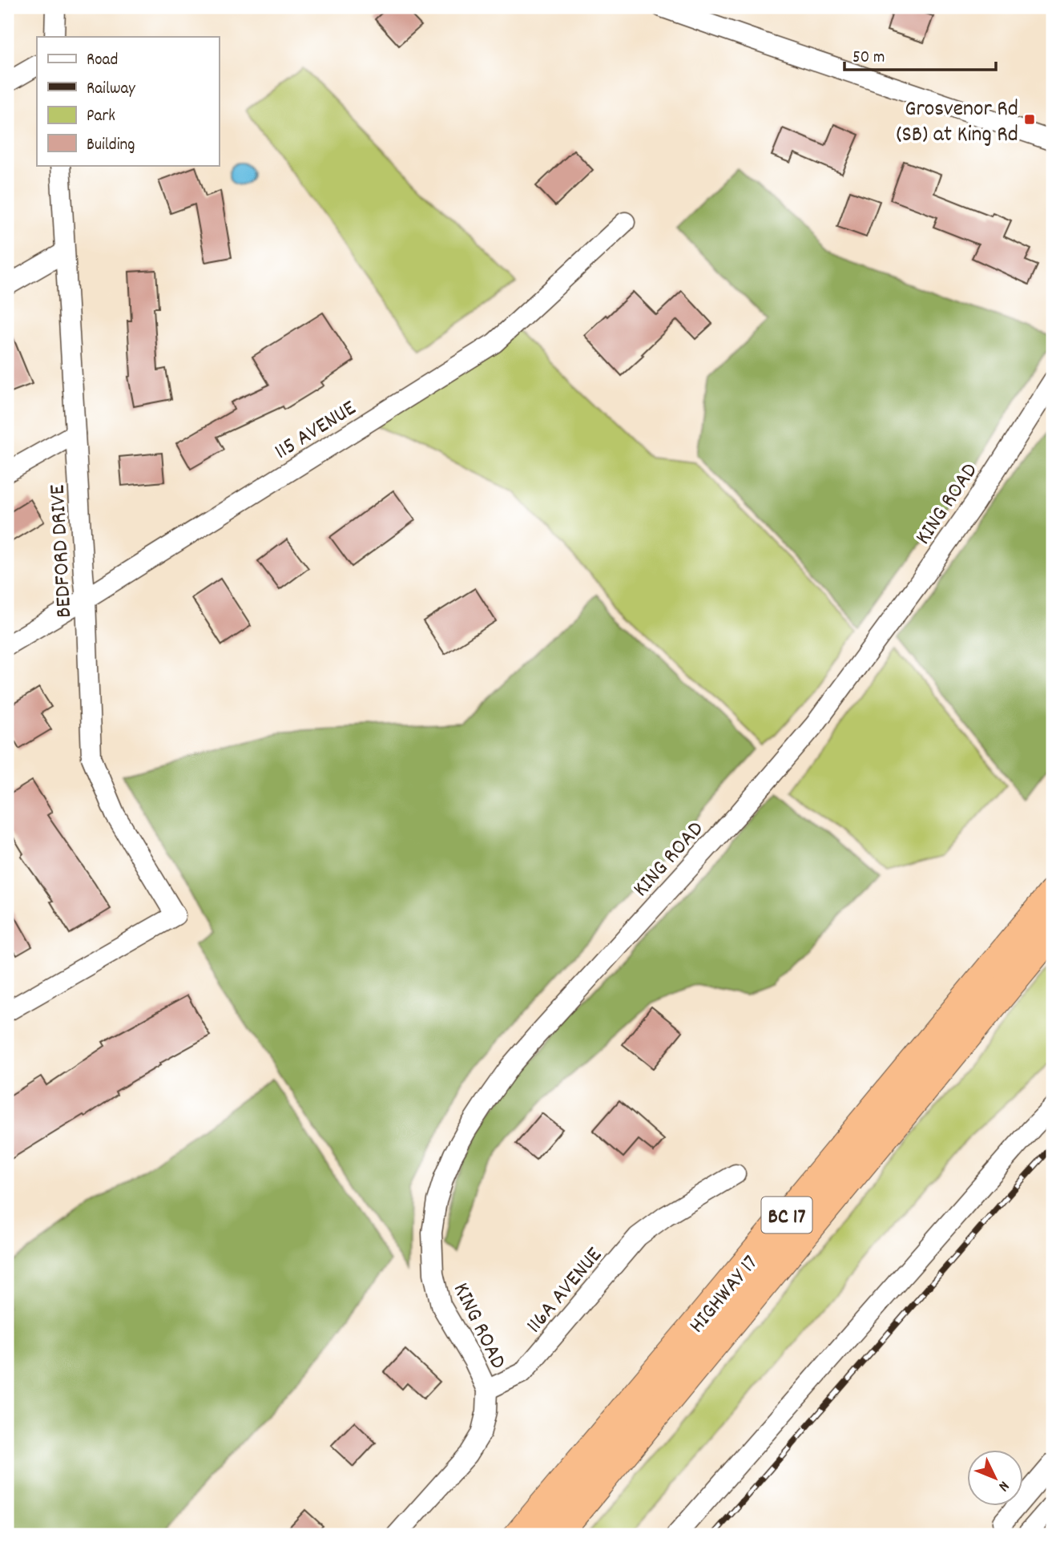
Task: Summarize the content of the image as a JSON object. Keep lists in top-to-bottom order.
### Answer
{
  "streets": {
    "highway": ["BC 17", "HIGHWAY 17"],
    "street": [
      "115 AVENUE",
      "KING ROAD",
      "BEDFORD DRIVE",
      "116A AVENUE"
    ]
  },
  "crossings": [
    ["115 AVENUE", "BEDFORD DRIVE"],
    ["KING ROAD", "116A AVENUE"]
  ],
  "places": {
    "transit": ["Grosvenor Rd (SB) at King Rd"]
  },
  "legend": [
    "Road",
    "Railway",
    "Park",
    "Building"
  ],
  "scale_bar": "50 m",
  "north": "bottom right"
}
